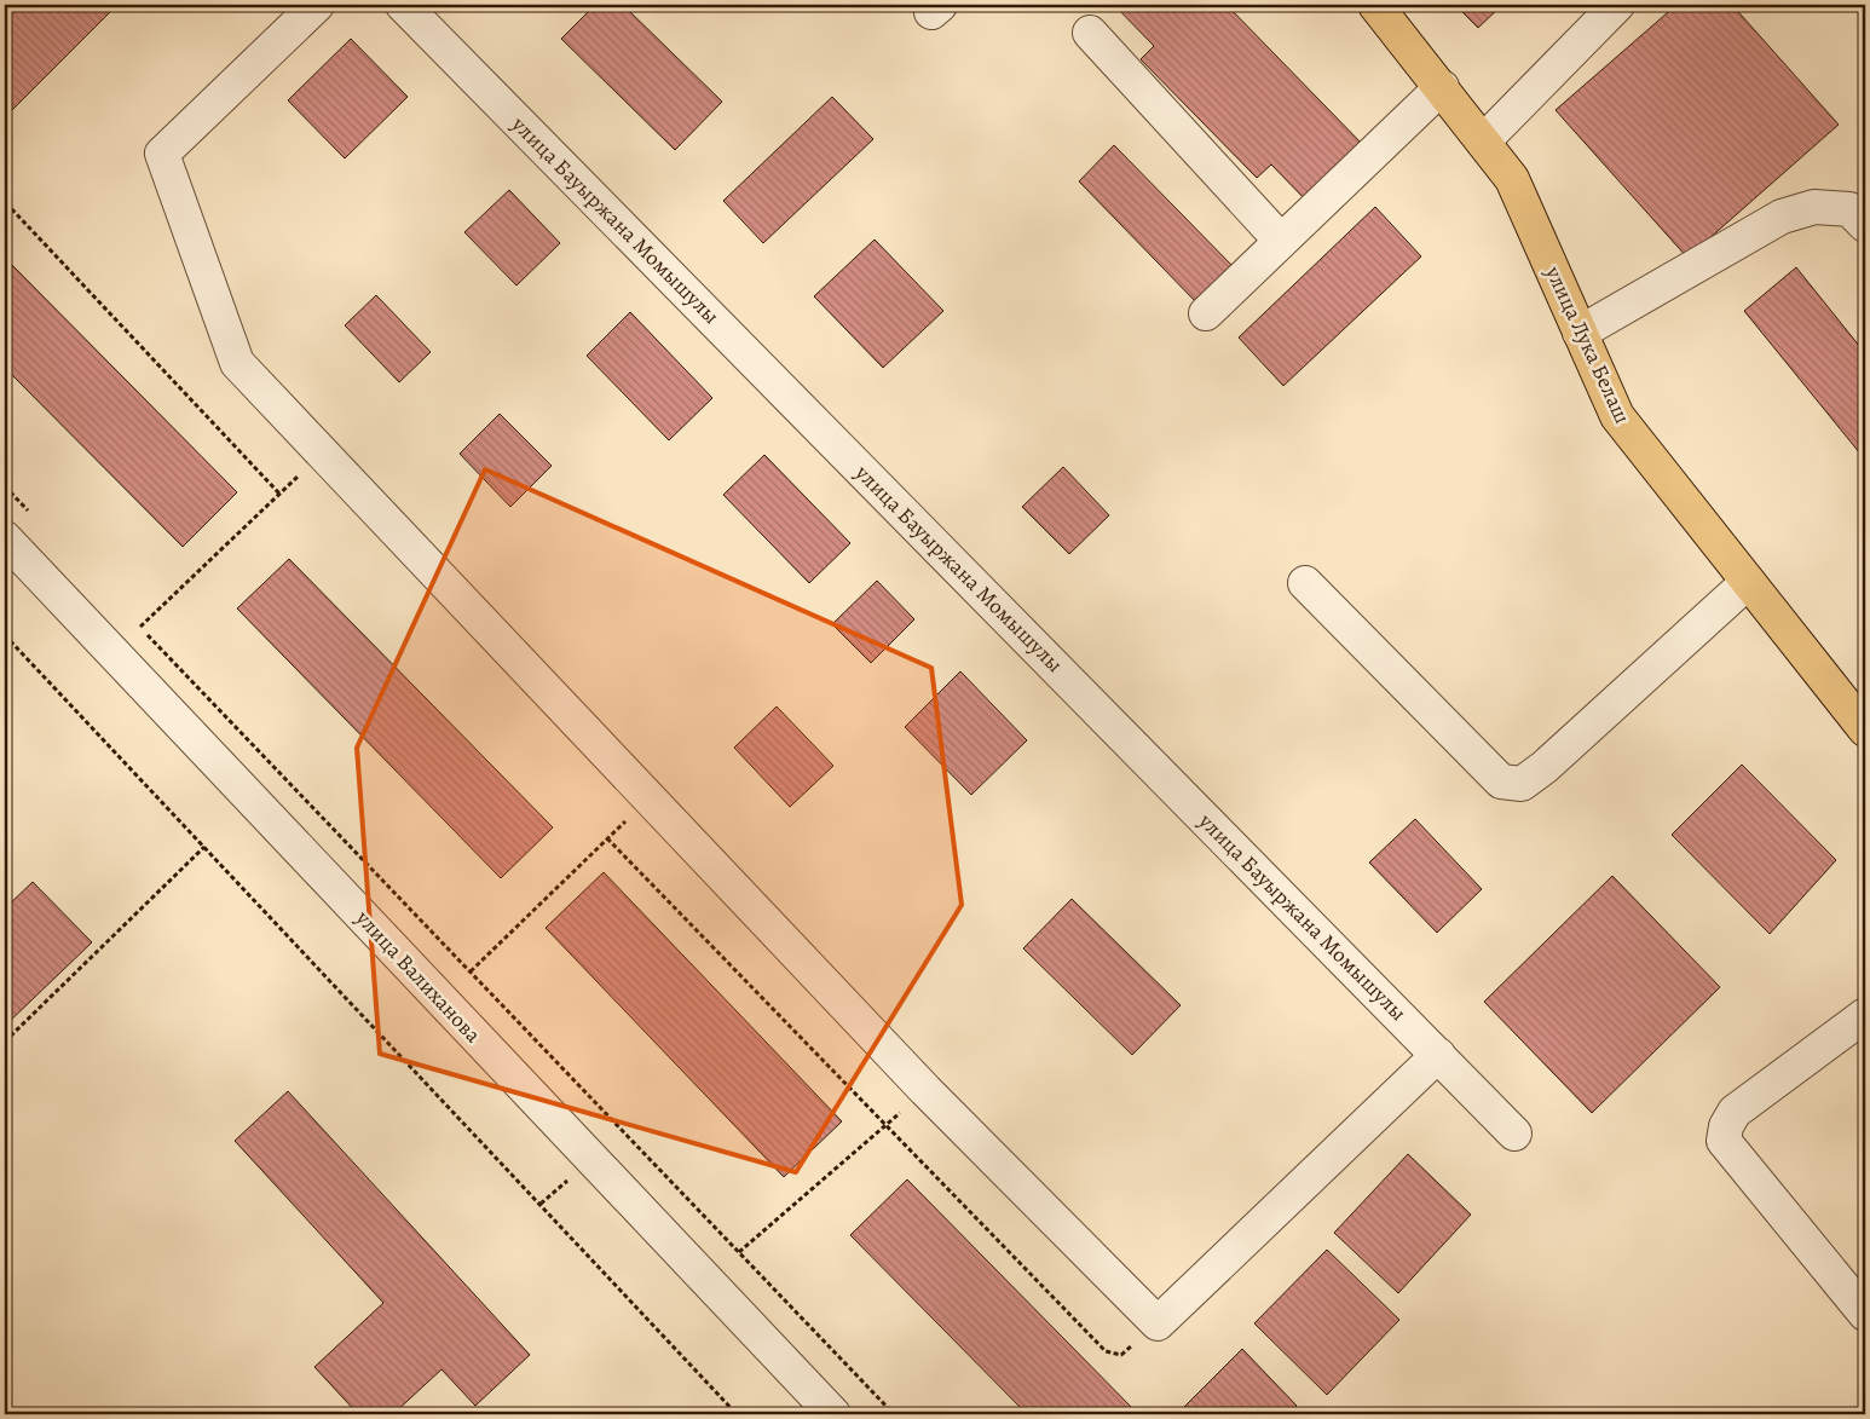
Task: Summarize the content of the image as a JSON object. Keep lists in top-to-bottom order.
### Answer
{
  "streets": {
    "main road": ["улица Лука Белаш"],
    "street": ["улица Бауыржана Момышулы", "улица Валиханова"]
  }
}
